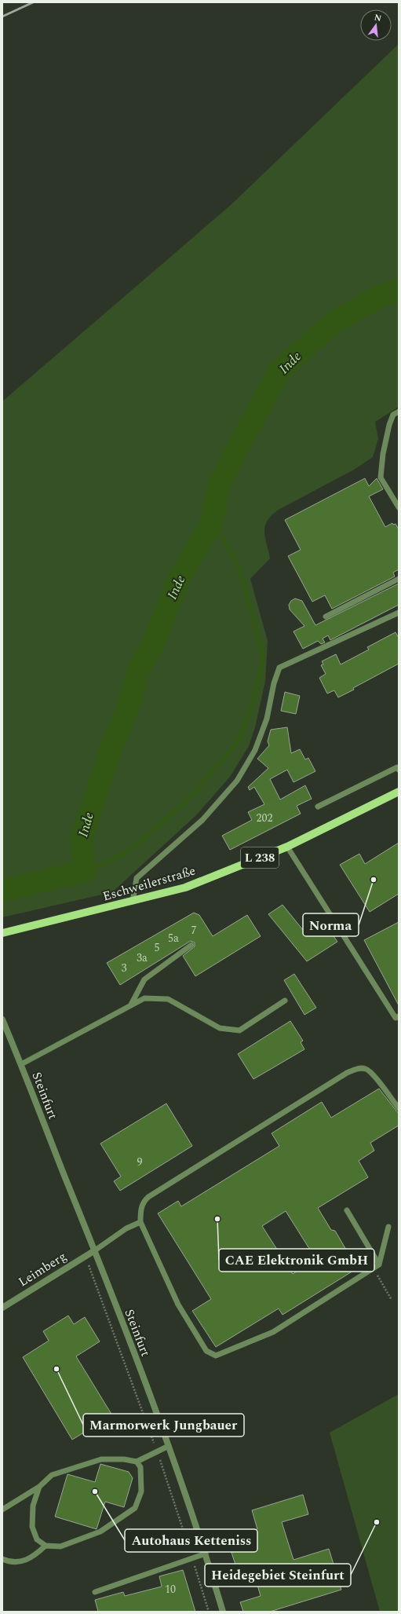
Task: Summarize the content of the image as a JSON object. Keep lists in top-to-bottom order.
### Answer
{
  "streets": {
    "main road": ["L 238", "Eschweilerstraße"],
    "street": ["Steinfurt", "Leimberg"]
  },
  "crossings": [
    ["Steinfurt", "Leimberg"]
  ],
  "water": ["Inde"],
  "places": [
    "Norma",
    "CAE Elektronik GmbH",
    "Marmorwerk Jungbauer",
    "Autohaus Ketteniss",
    "Heidegebiet Steinfurt"
  ],
  "house_numbers": [
    "202",
    "7",
    "5a",
    "5",
    "3a",
    "3",
    "9",
    "10"
  ],
  "north": "top"
}
